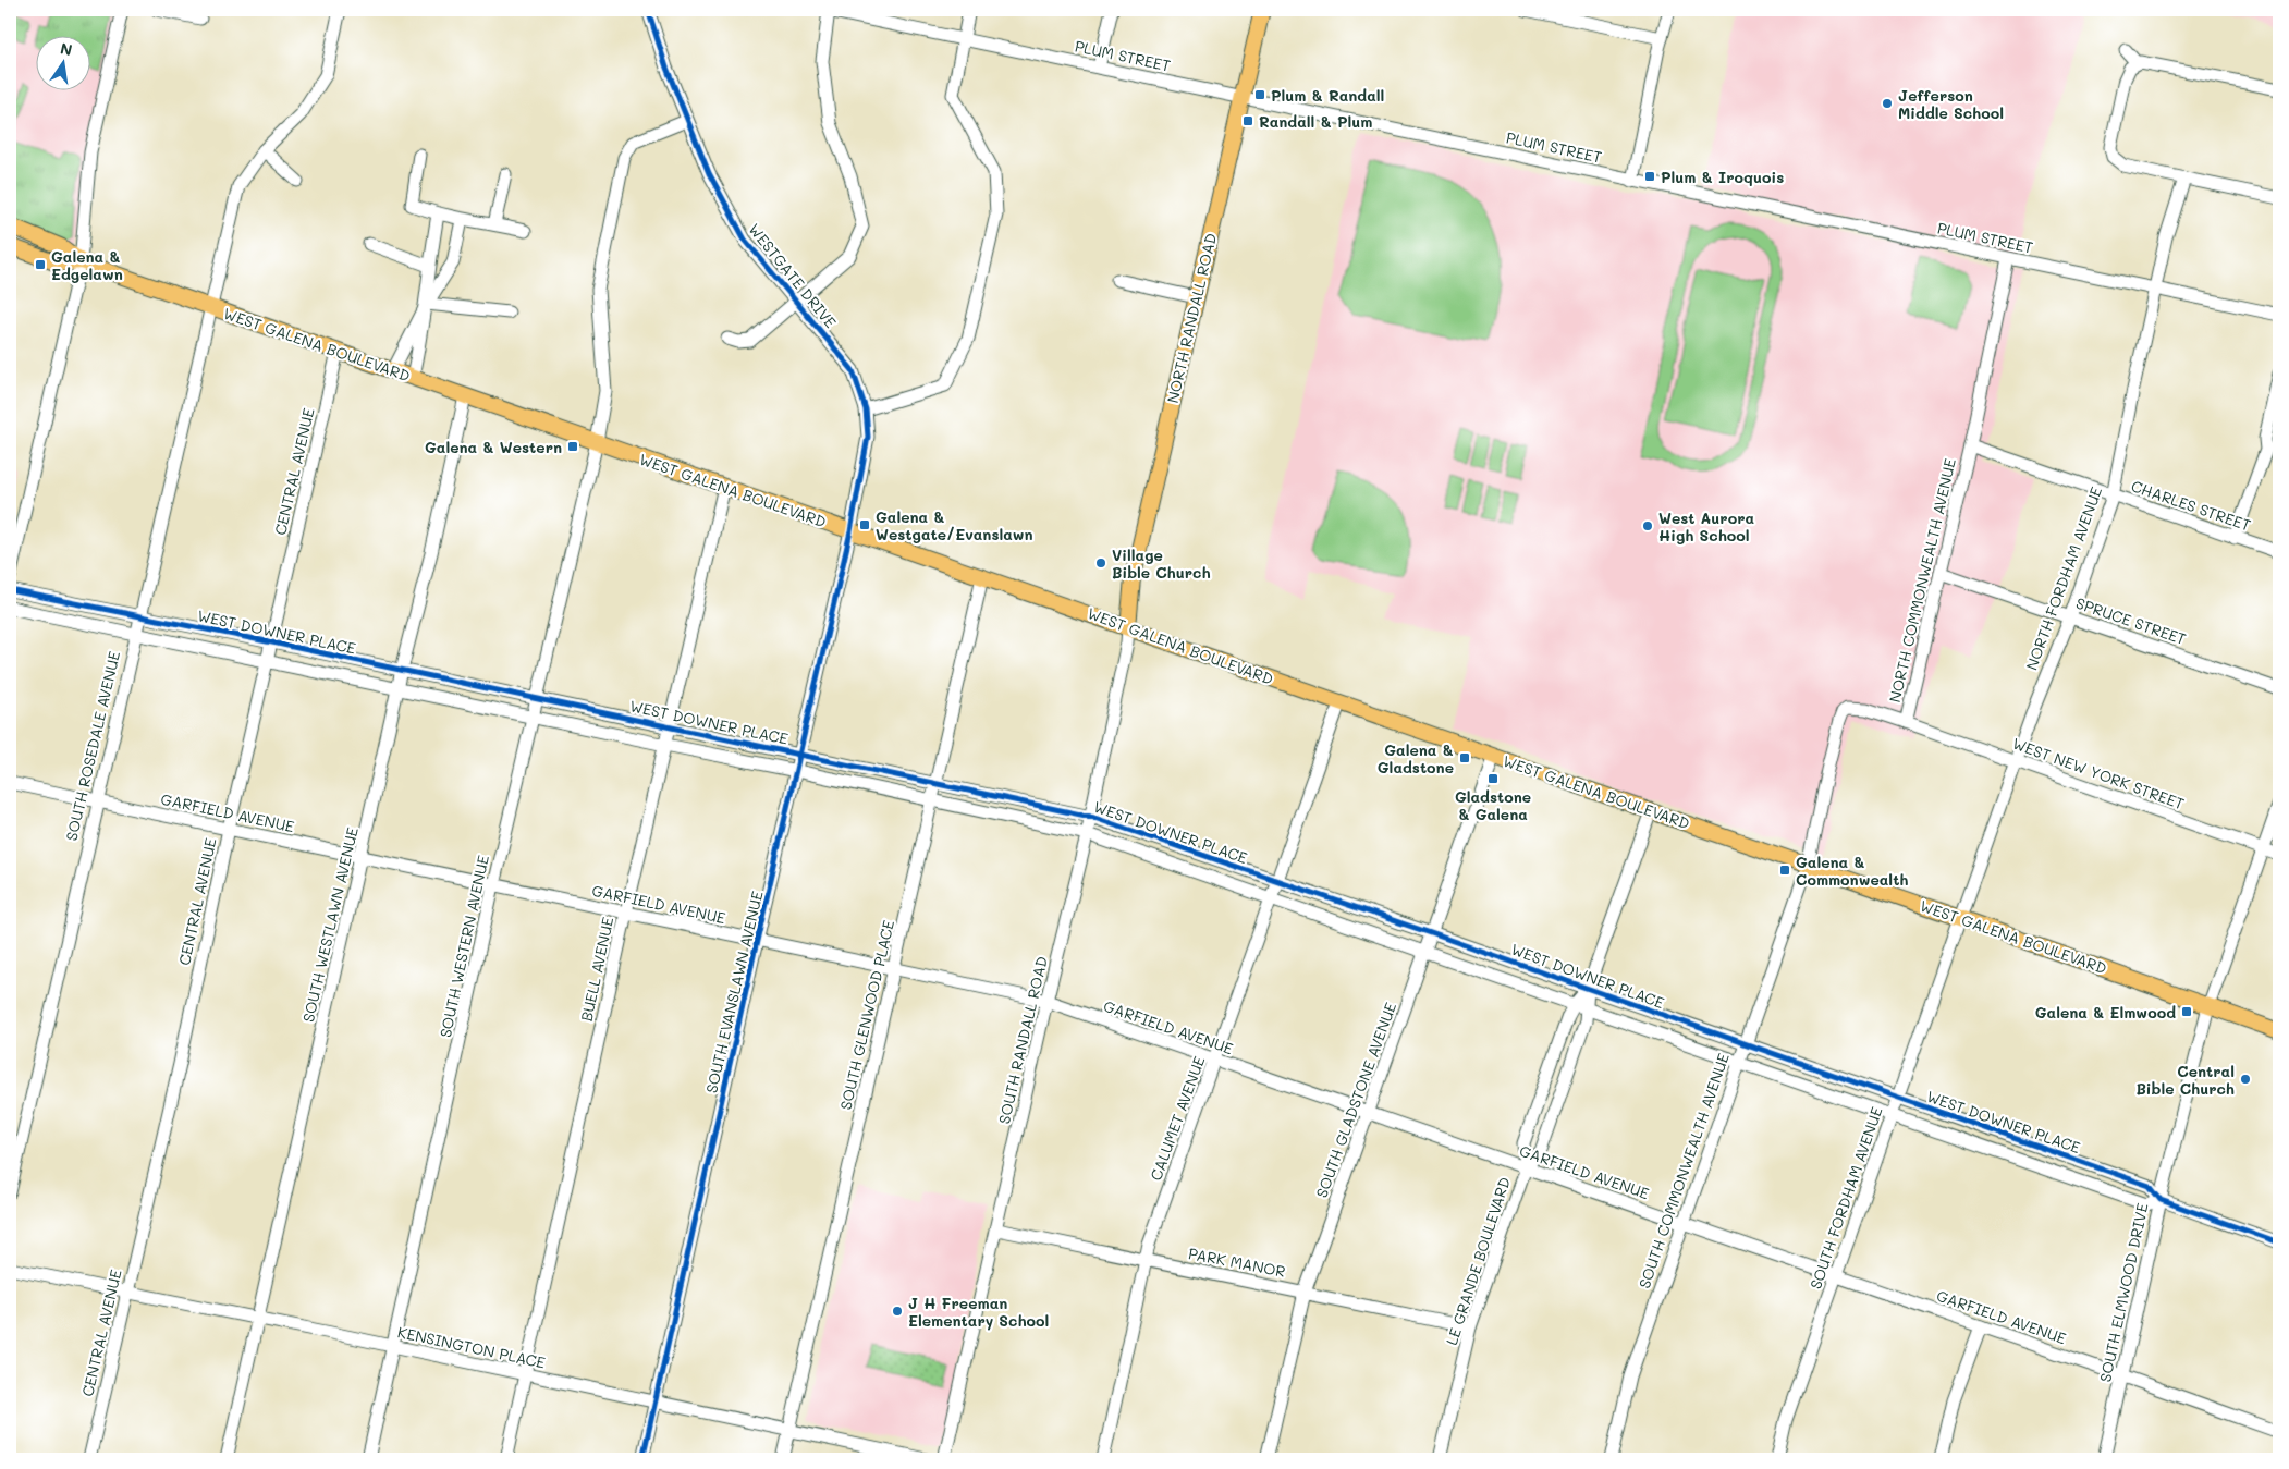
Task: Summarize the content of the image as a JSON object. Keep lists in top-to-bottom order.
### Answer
{
  "streets": {
    "main road": ["NORTH RANDALL ROAD", "WEST GALENA BOULEVARD"],
    "street": [
      "PLUM STREET",
      "WESTGATE DRIVE",
      "CENTRAL AVENUE",
      "CHARLES STREET",
      "NORTH FORDHAM AVENUE",
      "NORTH COMMONWEALTH AVENUE",
      "SPRUCE STREET",
      "WEST DOWNER PLACE",
      "SOUTH ROSEDALE AVENUE",
      "WEST NEW YORK STREET",
      "GARFIELD AVENUE",
      "SOUTH WESTLAWN AVENUE",
      "SOUTH WESTERN AVENUE",
      "BUELL AVENUE",
      "SOUTH EVANSLAWN AVENUE",
      "SOUTH GLENWOOD PLACE",
      "SOUTH RANDALL ROAD",
      "SOUTH GLADSTONE AVENUE",
      "CALUMET AVENUE",
      "SOUTH COMMONWEALTH AVENUE",
      "SOUTH FORDHAM AVENUE",
      "LE GRANDE BOULEVARD",
      "PARK MANOR",
      "SOUTH ELMWOOD DRIVE",
      "KENSINGTON PLACE"
    ]
  },
  "crossings": [
    ["PLUM STREET", "NORTH RANDALL ROAD"],
    ["PLUM STREET", "NORTH FORDHAM AVENUE"],
    ["PLUM STREET", "NORTH COMMONWEALTH AVENUE"],
    ["WESTGATE DRIVE", "WEST GALENA BOULEVARD"],
    ["WESTGATE DRIVE", "SOUTH WESTERN AVENUE"],
    ["WESTGATE DRIVE", "SOUTH EVANSLAWN AVENUE"],
    ["NORTH RANDALL ROAD", "WEST GALENA BOULEVARD"],
    ["NORTH RANDALL ROAD", "SOUTH RANDALL ROAD"],
    ["WEST GALENA BOULEVARD", "CENTRAL AVENUE"],
    ["WEST GALENA BOULEVARD", "NORTH FORDHAM AVENUE"],
    ["WEST GALENA BOULEVARD", "NORTH COMMONWEALTH AVENUE"],
    ["WEST GALENA BOULEVARD", "SOUTH ROSEDALE AVENUE"],
    ["WEST GALENA BOULEVARD", "SOUTH WESTLAWN AVENUE"],
    ["WEST GALENA BOULEVARD", "SOUTH WESTERN AVENUE"],
    ["WEST GALENA BOULEVARD", "BUELL AVENUE"],
    ["WEST GALENA BOULEVARD", "SOUTH EVANSLAWN AVENUE"],
    ["WEST GALENA BOULEVARD", "SOUTH GLENWOOD PLACE"],
    ["WEST GALENA BOULEVARD", "SOUTH RANDALL ROAD"],
    ["WEST GALENA BOULEVARD", "SOUTH GLADSTONE AVENUE"],
    ["WEST GALENA BOULEVARD", "CALUMET AVENUE"],
    ["WEST GALENA BOULEVARD", "SOUTH COMMONWEALTH AVENUE"],
    ["WEST GALENA BOULEVARD", "SOUTH FORDHAM AVENUE"],
    ["WEST GALENA BOULEVARD", "LE GRANDE BOULEVARD"],
    ["WEST GALENA BOULEVARD", "SOUTH ELMWOOD DRIVE"],
    ["CENTRAL AVENUE", "WEST DOWNER PLACE"],
    ["CENTRAL AVENUE", "GARFIELD AVENUE"],
    ["CENTRAL AVENUE", "KENSINGTON PLACE"],
    ["CHARLES STREET", "NORTH FORDHAM AVENUE"],
    ["CHARLES STREET", "NORTH COMMONWEALTH AVENUE"],
    ["NORTH FORDHAM AVENUE", "SPRUCE STREET"],
    ["NORTH FORDHAM AVENUE", "WEST NEW YORK STREET"],
    ["NORTH FORDHAM AVENUE", "SOUTH FORDHAM AVENUE"],
    ["NORTH COMMONWEALTH AVENUE", "SPRUCE STREET"],
    ["NORTH COMMONWEALTH AVENUE", "WEST NEW YORK STREET"],
    ["NORTH COMMONWEALTH AVENUE", "SOUTH COMMONWEALTH AVENUE"],
    ["WEST DOWNER PLACE", "SOUTH ROSEDALE AVENUE"],
    ["WEST DOWNER PLACE", "SOUTH WESTLAWN AVENUE"],
    ["WEST DOWNER PLACE", "SOUTH WESTERN AVENUE"],
    ["WEST DOWNER PLACE", "BUELL AVENUE"],
    ["WEST DOWNER PLACE", "SOUTH EVANSLAWN AVENUE"],
    ["WEST DOWNER PLACE", "SOUTH GLENWOOD PLACE"],
    ["WEST DOWNER PLACE", "SOUTH RANDALL ROAD"],
    ["WEST DOWNER PLACE", "SOUTH GLADSTONE AVENUE"],
    ["WEST DOWNER PLACE", "CALUMET AVENUE"],
    ["WEST DOWNER PLACE", "SOUTH COMMONWEALTH AVENUE"],
    ["WEST DOWNER PLACE", "SOUTH FORDHAM AVENUE"],
    ["WEST DOWNER PLACE", "LE GRANDE BOULEVARD"],
    ["WEST DOWNER PLACE", "SOUTH ELMWOOD DRIVE"],
    ["SOUTH ROSEDALE AVENUE", "GARFIELD AVENUE"],
    ["WEST NEW YORK STREET", "SOUTH ELMWOOD DRIVE"],
    ["GARFIELD AVENUE", "SOUTH WESTLAWN AVENUE"],
    ["GARFIELD AVENUE", "SOUTH WESTERN AVENUE"],
    ["GARFIELD AVENUE", "BUELL AVENUE"],
    ["GARFIELD AVENUE", "SOUTH EVANSLAWN AVENUE"],
    ["GARFIELD AVENUE", "SOUTH GLENWOOD PLACE"],
    ["GARFIELD AVENUE", "SOUTH RANDALL ROAD"],
    ["GARFIELD AVENUE", "SOUTH GLADSTONE AVENUE"],
    ["GARFIELD AVENUE", "CALUMET AVENUE"],
    ["GARFIELD AVENUE", "SOUTH COMMONWEALTH AVENUE"],
    ["GARFIELD AVENUE", "SOUTH FORDHAM AVENUE"],
    ["GARFIELD AVENUE", "LE GRANDE BOULEVARD"],
    ["GARFIELD AVENUE", "SOUTH ELMWOOD DRIVE"],
    ["SOUTH WESTLAWN AVENUE", "KENSINGTON PLACE"],
    ["SOUTH WESTERN AVENUE", "KENSINGTON PLACE"],
    ["BUELL AVENUE", "KENSINGTON PLACE"],
    ["SOUTH EVANSLAWN AVENUE", "KENSINGTON PLACE"],
    ["SOUTH GLENWOOD PLACE", "KENSINGTON PLACE"],
    ["SOUTH RANDALL ROAD", "PARK MANOR"],
    ["SOUTH GLADSTONE AVENUE", "PARK MANOR"],
    ["CALUMET AVENUE", "PARK MANOR"],
    ["LE GRANDE BOULEVARD", "PARK MANOR"]
  ],
  "places": {
    "transit": [
      "Plum & Randall",
      "Randall & Plum",
      "Plum & Iroquois",
      "Galena & Edgelawn",
      "Galena & Western",
      "Galena & Westgate/Evanslawn",
      "Galena & Gladstone",
      "Gladstone & Galena",
      "Galena & Commonwealth",
      "Galena & Elmwood"
    ],
    "other": [
      "Jefferson Middle School",
      "West Aurora High School",
      "Village Bible Church",
      "Central Bible Church",
      "J H Freeman Elementary School"
    ]
  },
  "north": "top"
}
